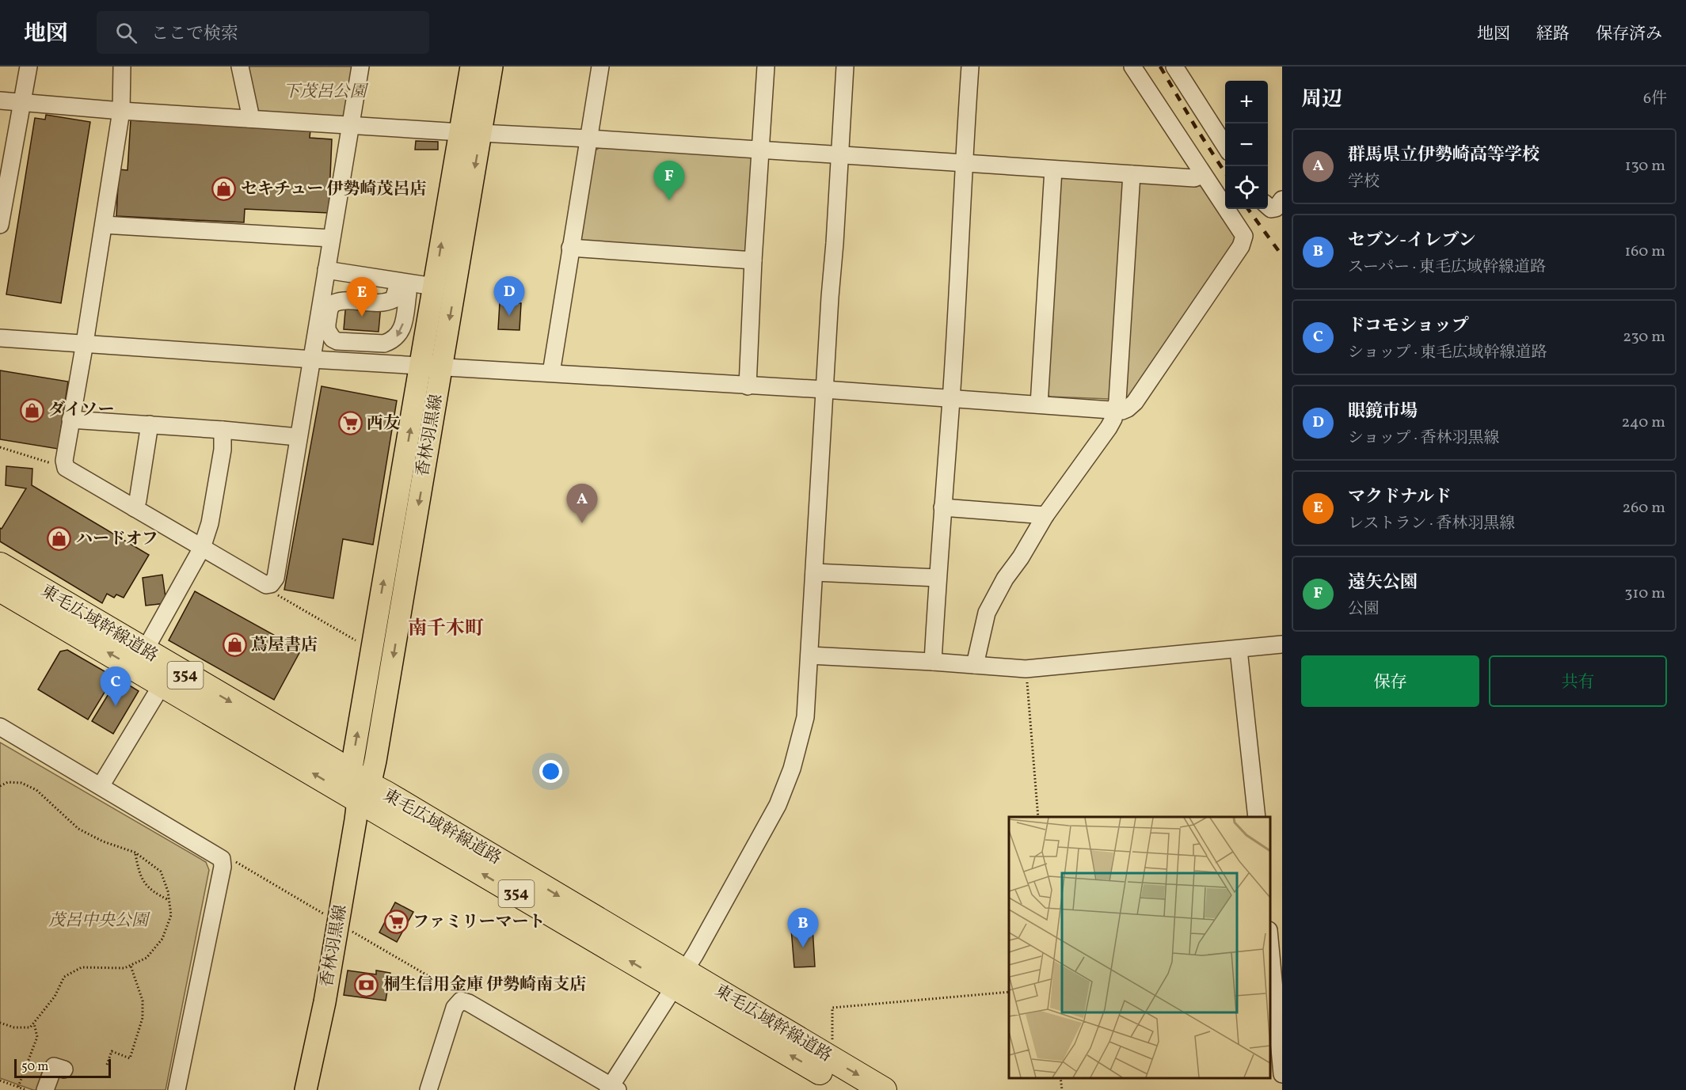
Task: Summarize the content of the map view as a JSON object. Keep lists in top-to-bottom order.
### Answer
{
  "streets": {
    "highway": ["東毛広域幹線道路", "354"],
    "main road": ["香林羽黒線"]
  },
  "crossings": [
    ["香林羽黒線", "東毛広域幹線道路"]
  ],
  "districts": ["南千木町"],
  "parks": ["下茂呂公園", "茂呂中央公園"],
  "places": {
    "shop": [
      "セキチュー 伊勢崎茂呂店",
      "ダイソー",
      "ハードオフ",
      "蔦屋書店"
    ],
    "supermarket": ["西友", "ファミリーマート"],
    "bank": ["桐生信用金庫 伊勢崎南支店"]
  },
  "scale_bar": "50 m",
  "page": {
    "header": "地図",
    "search": "ここで検索",
    "nav": ["地図", "経路", "保存済み"],
    "heading": ["周辺", "6件"],
    "map_buttons": ["+", "−"],
    "list": [
      {
        "mark": "A",
        "name": "群馬県立伊勢崎高等学校",
        "note": "学校",
        "value": "130 m"
      },
      {
        "mark": "B",
        "name": "セブン-イレブン",
        "note": "スーパー · 東毛広域幹線道路",
        "value": "160 m"
      },
      {
        "mark": "C",
        "name": "ドコモショップ",
        "note": "ショップ · 東毛広域幹線道路",
        "value": "230 m"
      },
      {
        "mark": "D",
        "name": "眼鏡市場",
        "note": "ショップ · 香林羽黒線",
        "value": "240 m"
      },
      {
        "mark": "E",
        "name": "マクドナルド",
        "note": "レストラン · 香林羽黒線",
        "value": "260 m"
      },
      {
        "mark": "F",
        "name": "遠矢公園",
        "note": "公園",
        "value": "310 m"
      }
    ],
    "pins": [
      "F",
      "D",
      "E",
      "A",
      "C",
      "B"
    ],
    "buttons": ["保存", "共有"],
    "scale": "50 m"
  }
}
